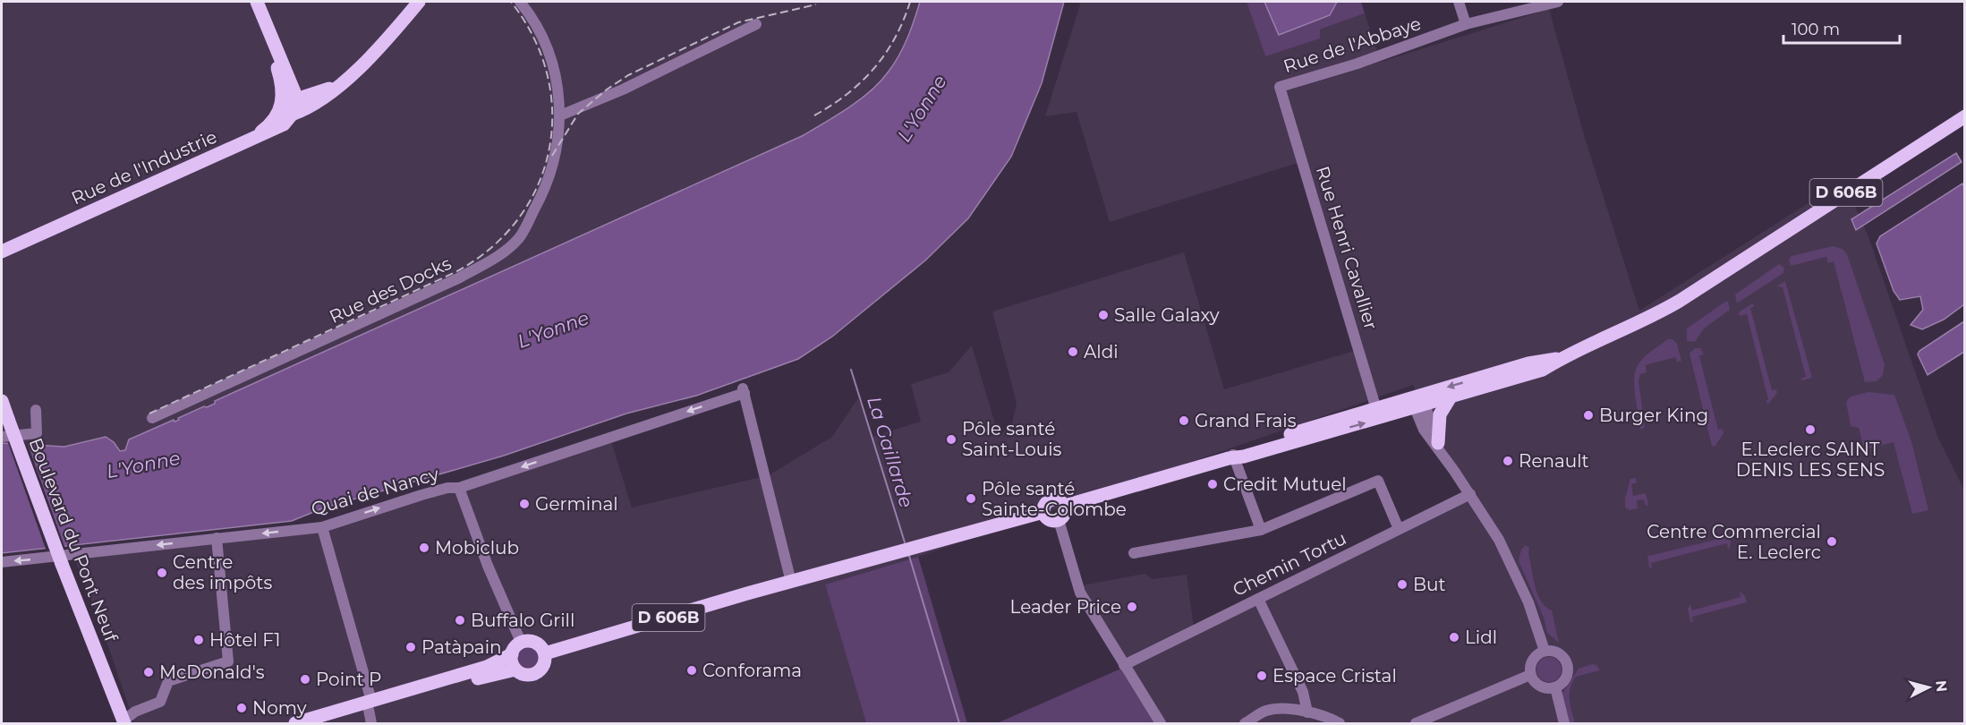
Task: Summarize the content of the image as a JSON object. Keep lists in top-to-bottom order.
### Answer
{
  "streets": {
    "main road": ["Rue de l'Industrie", "D 606B", "Boulevard du Pont Neuf"],
    "street": [
      "Rue de l'Abbaye",
      "Rue Henri Cavallier",
      "Rue des Docks",
      "Quai de Nancy",
      "Chemin Tortu"
    ]
  },
  "crossings": [
    ["Rue de l'Abbaye", "Rue Henri Cavallier"],
    ["D 606B", "Rue Henri Cavallier"],
    ["D 606B", "Quai de Nancy"]
  ],
  "water": ["L'Yonne", "La Gaillarde"],
  "places": [
    "Salle Galaxy",
    "Aldi",
    "Burger King",
    "Grand Frais",
    "E.Leclerc SAINT DENIS LES SENS",
    "Pôle santé Saint-Louis",
    "Renault",
    "Credit Mutuel",
    "Pôle santé Sainte-Colombe",
    "Germinal",
    "Centre Commercial E. Leclerc",
    "Mobiclub",
    "Centre des impôts",
    "But",
    "Leader Price",
    "Buffalo Grill",
    "Lidl",
    "Hôtel F1",
    "Patàpain",
    "Conforama",
    "McDonald's",
    "Espace Cristal",
    "Point P",
    "Nomy"
  ],
  "scale_bar": "100 m",
  "north": "right"
}
